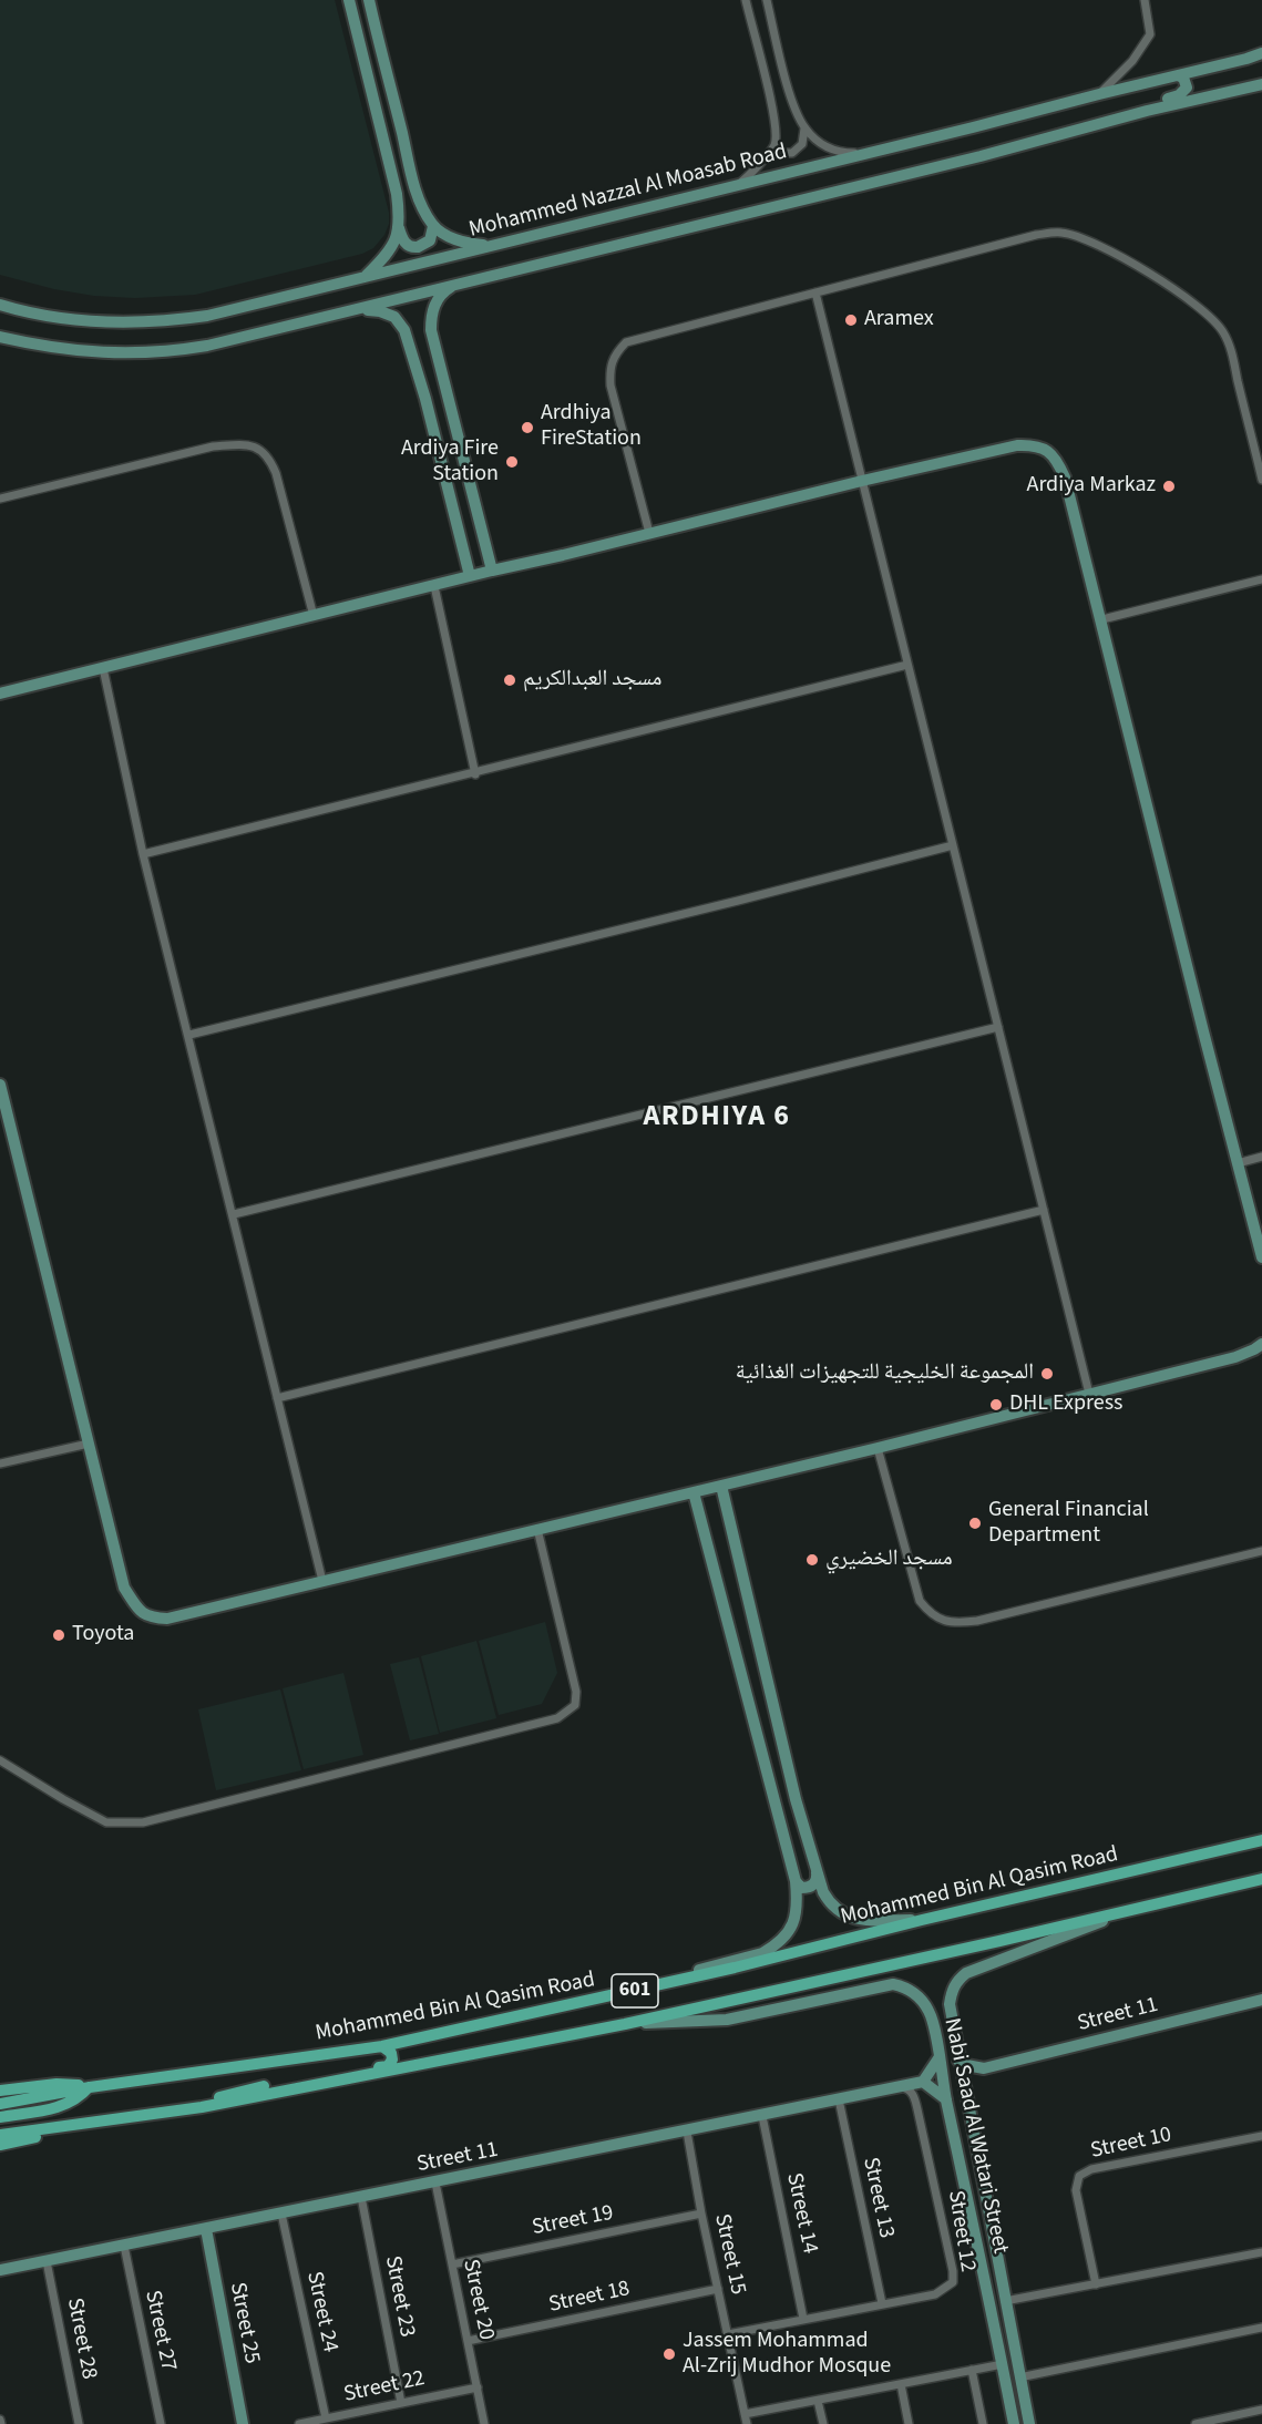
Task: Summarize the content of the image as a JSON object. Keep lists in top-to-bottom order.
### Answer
{
  "streets": {
    "main road": ["Mohammed Bin Al Qasim Road", "601"],
    "street": [
      "Mohammed Nazzal Al Moasab Road",
      "Street 11",
      "Nabi Saad Al Watari Street",
      "Street 10",
      "Street 13",
      "Street 14",
      "Street 19",
      "Street 12",
      "Street 15",
      "Street 23",
      "Street 18",
      "Street 20",
      "Street 24",
      "Street 25",
      "Street 27",
      "Street 28",
      "Street 22"
    ]
  },
  "crossings": [
    ["601", "Nabi Saad Al Watari Street"],
    ["Street 11", "Street 13"],
    ["Street 11", "Street 14"],
    ["Street 11", "Street 12"],
    ["Street 11", "Street 15"],
    ["Street 11", "Street 23"],
    ["Street 11", "Street 20"],
    ["Street 11", "Street 24"],
    ["Street 11", "Street 25"],
    ["Street 11", "Street 27"],
    ["Street 11", "Street 28"],
    ["Street 13", "Street 12"],
    ["Street 14", "Street 12"],
    ["Street 19", "Street 15"],
    ["Street 19", "Street 20"],
    ["Street 12", "Street 15"],
    ["Street 15", "Street 18"],
    ["Street 23", "Street 22"],
    ["Street 18", "Street 20"],
    ["Street 20", "Street 22"],
    ["Street 24", "Street 22"]
  ],
  "districts": ["ARDHIYA 6"],
  "places": [
    "Aramex",
    "Ardhiya FireStation",
    "Ardiya Fire Station",
    "Ardiya Markaz",
    "مسجد العبدالكريم",
    "المجموعة الخليجية للتجهيزات الغذائية",
    "DHL Express",
    "General Financial Department",
    "مسجد الخضيري",
    "Toyota",
    "Jassem Mohammad Al-Zrij Mudhor Mosque"
  ]
}
